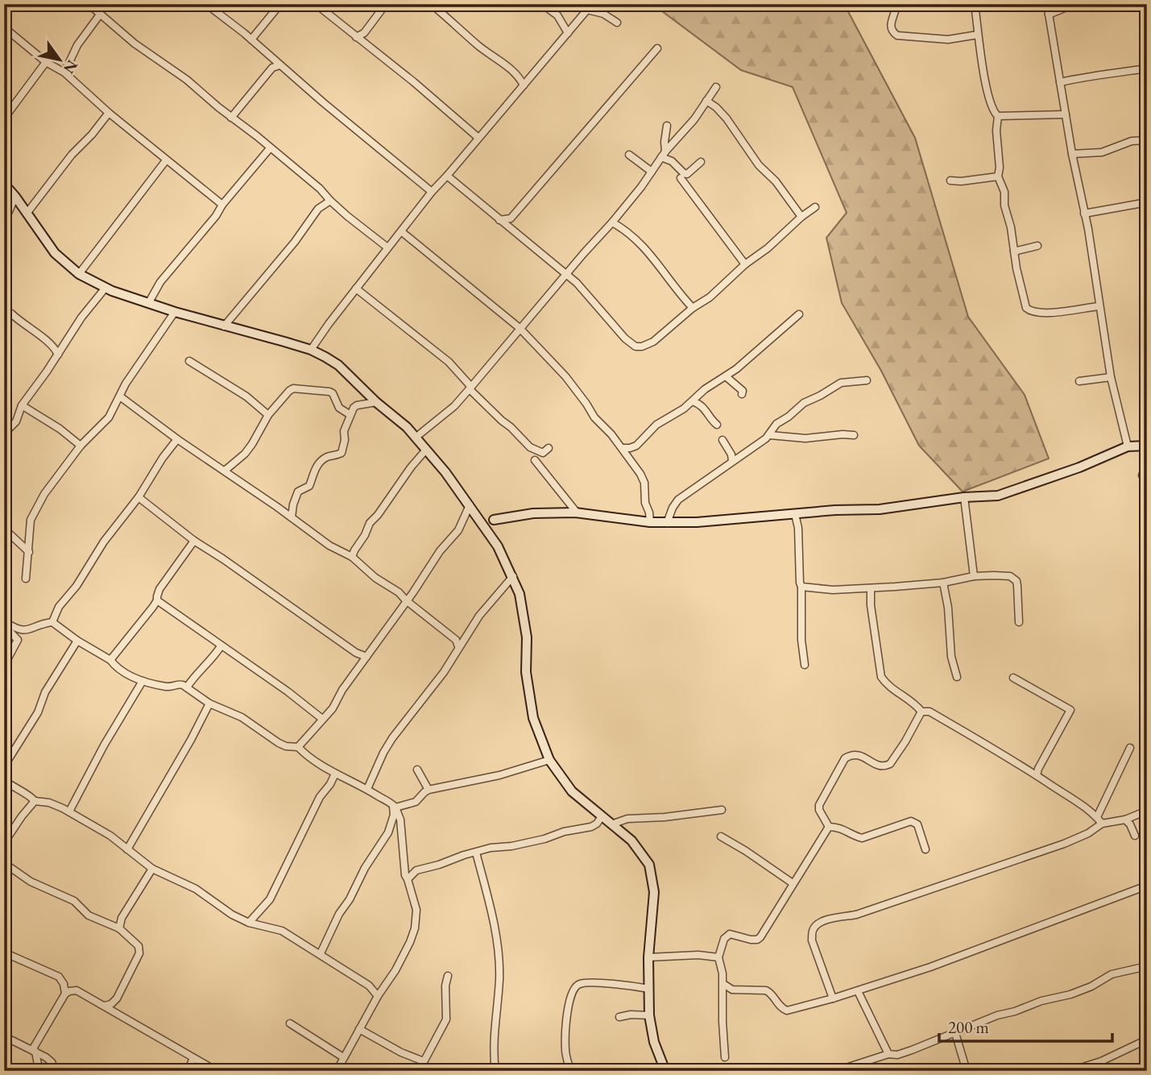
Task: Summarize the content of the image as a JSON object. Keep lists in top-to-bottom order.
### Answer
{
  "scale_bar": "200 m",
  "north": "bottom right"
}
